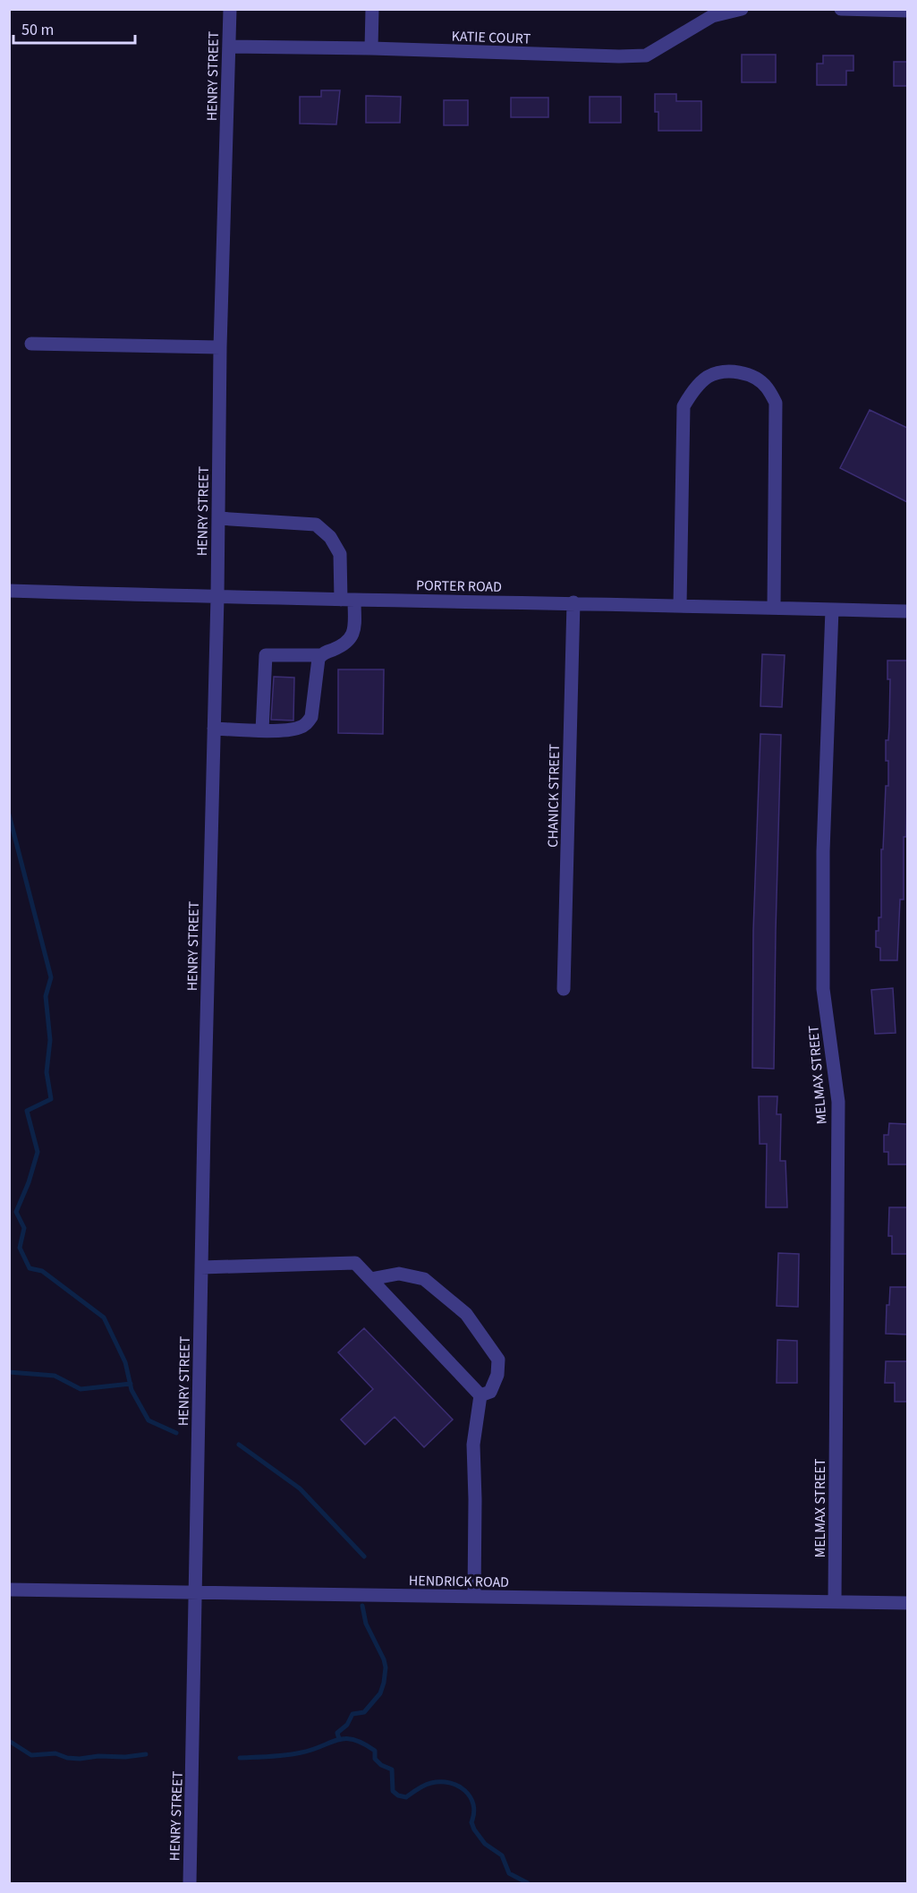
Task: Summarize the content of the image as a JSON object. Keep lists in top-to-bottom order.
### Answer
{
  "streets": {
    "street": [
      "KATIE COURT",
      "HENRY STREET",
      "PORTER ROAD",
      "CHANICK STREET",
      "MELMAX STREET",
      "HENDRICK ROAD"
    ]
  },
  "crossings": [
    ["KATIE COURT", "HENRY STREET"],
    ["HENRY STREET", "PORTER ROAD"],
    ["HENRY STREET", "HENDRICK ROAD"],
    ["PORTER ROAD", "CHANICK STREET"],
    ["PORTER ROAD", "MELMAX STREET"],
    ["MELMAX STREET", "HENDRICK ROAD"]
  ],
  "scale_bar": "50 m"
}
